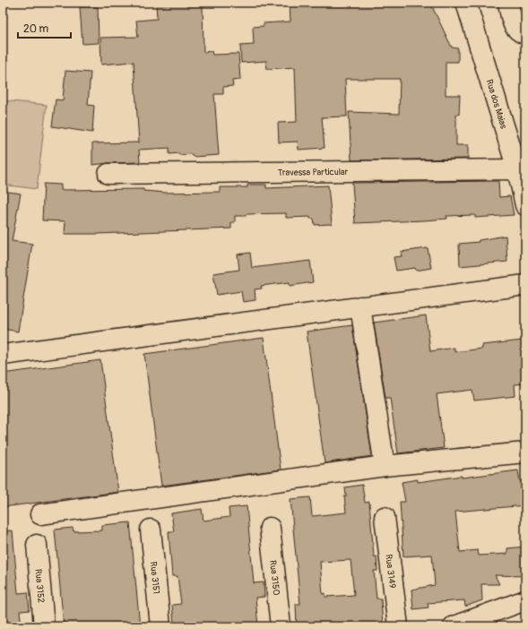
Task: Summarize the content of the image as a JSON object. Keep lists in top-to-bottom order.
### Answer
{
  "streets": {
    "street": [
      "Rua dos Maias",
      "Travessa Particular",
      "Rua 3149",
      "Rua 3150",
      "Rua 3151",
      "Rua 3152"
    ]
  },
  "crossings": [
    ["Rua dos Maias", "Travessa Particular"]
  ],
  "scale_bar": "20 m"
}
